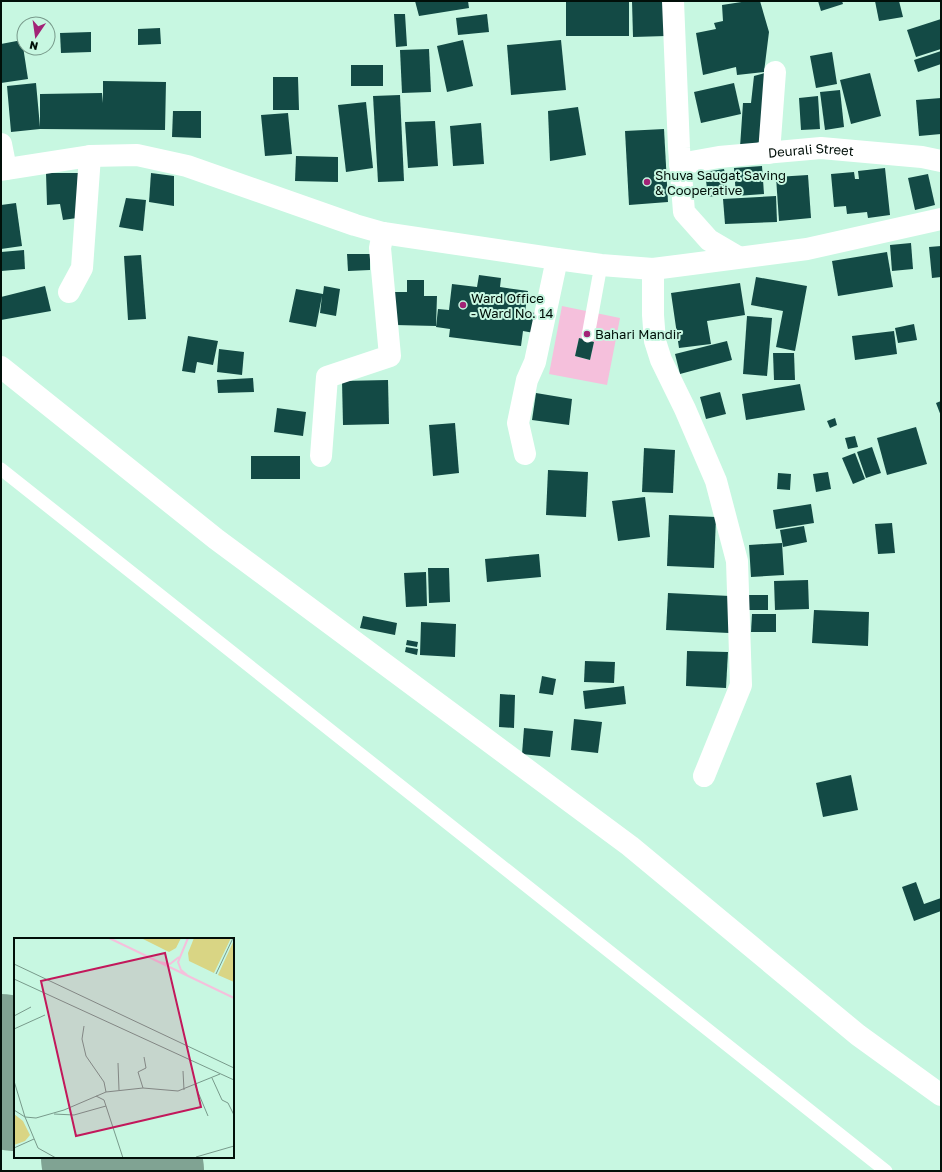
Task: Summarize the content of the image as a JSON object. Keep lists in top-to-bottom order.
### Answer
{
  "streets": {
    "street": ["Deurali Street"]
  },
  "places": ["Shuva Saugat Saving & Cooperative", "Ward Office - Ward No. 14", "Bahari Mandir"],
  "north": "bottom"
}
